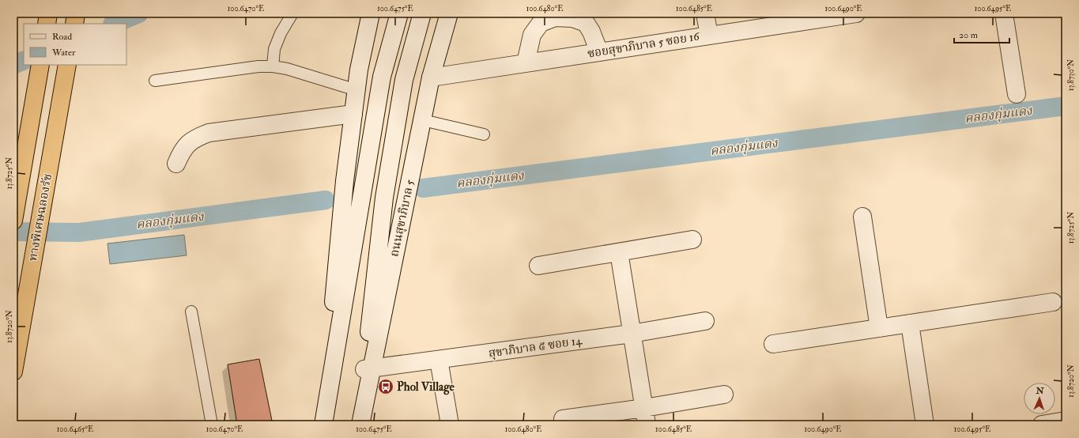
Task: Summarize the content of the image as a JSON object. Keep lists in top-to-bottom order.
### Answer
{
  "streets": {
    "highway": ["ทางพิเศษฉลองรัช"],
    "street": ["ซอยสุขาภิบาล 5 ซอย 16", "ถนนสุขาภิบาล 5", "สุขาภิบาล ๕ ซอย 14"]
  },
  "crossings": [
    ["ซอยสุขาภิบาล 5 ซอย 16", "ถนนสุขาภิบาล 5"],
    ["ถนนสุขาภิบาล 5", "สุขาภิบาล ๕ ซอย 14"]
  ],
  "water": ["คลองกุ่มแดง"],
  "places": {
    "bus stop": ["Phol Village"]
  },
  "legend": ["Road", "Water"],
  "scale_bar": "20 m",
  "north": "top",
  "coordinates": [
    "100.6470°E",
    "100.6475°E",
    "100.6480°E",
    "100.6485°E",
    "100.6490°E",
    "100.6495°E",
    "13.8730°N",
    "13.8725°N",
    "13.8720°N",
    "100.6465°E"
  ]
}
